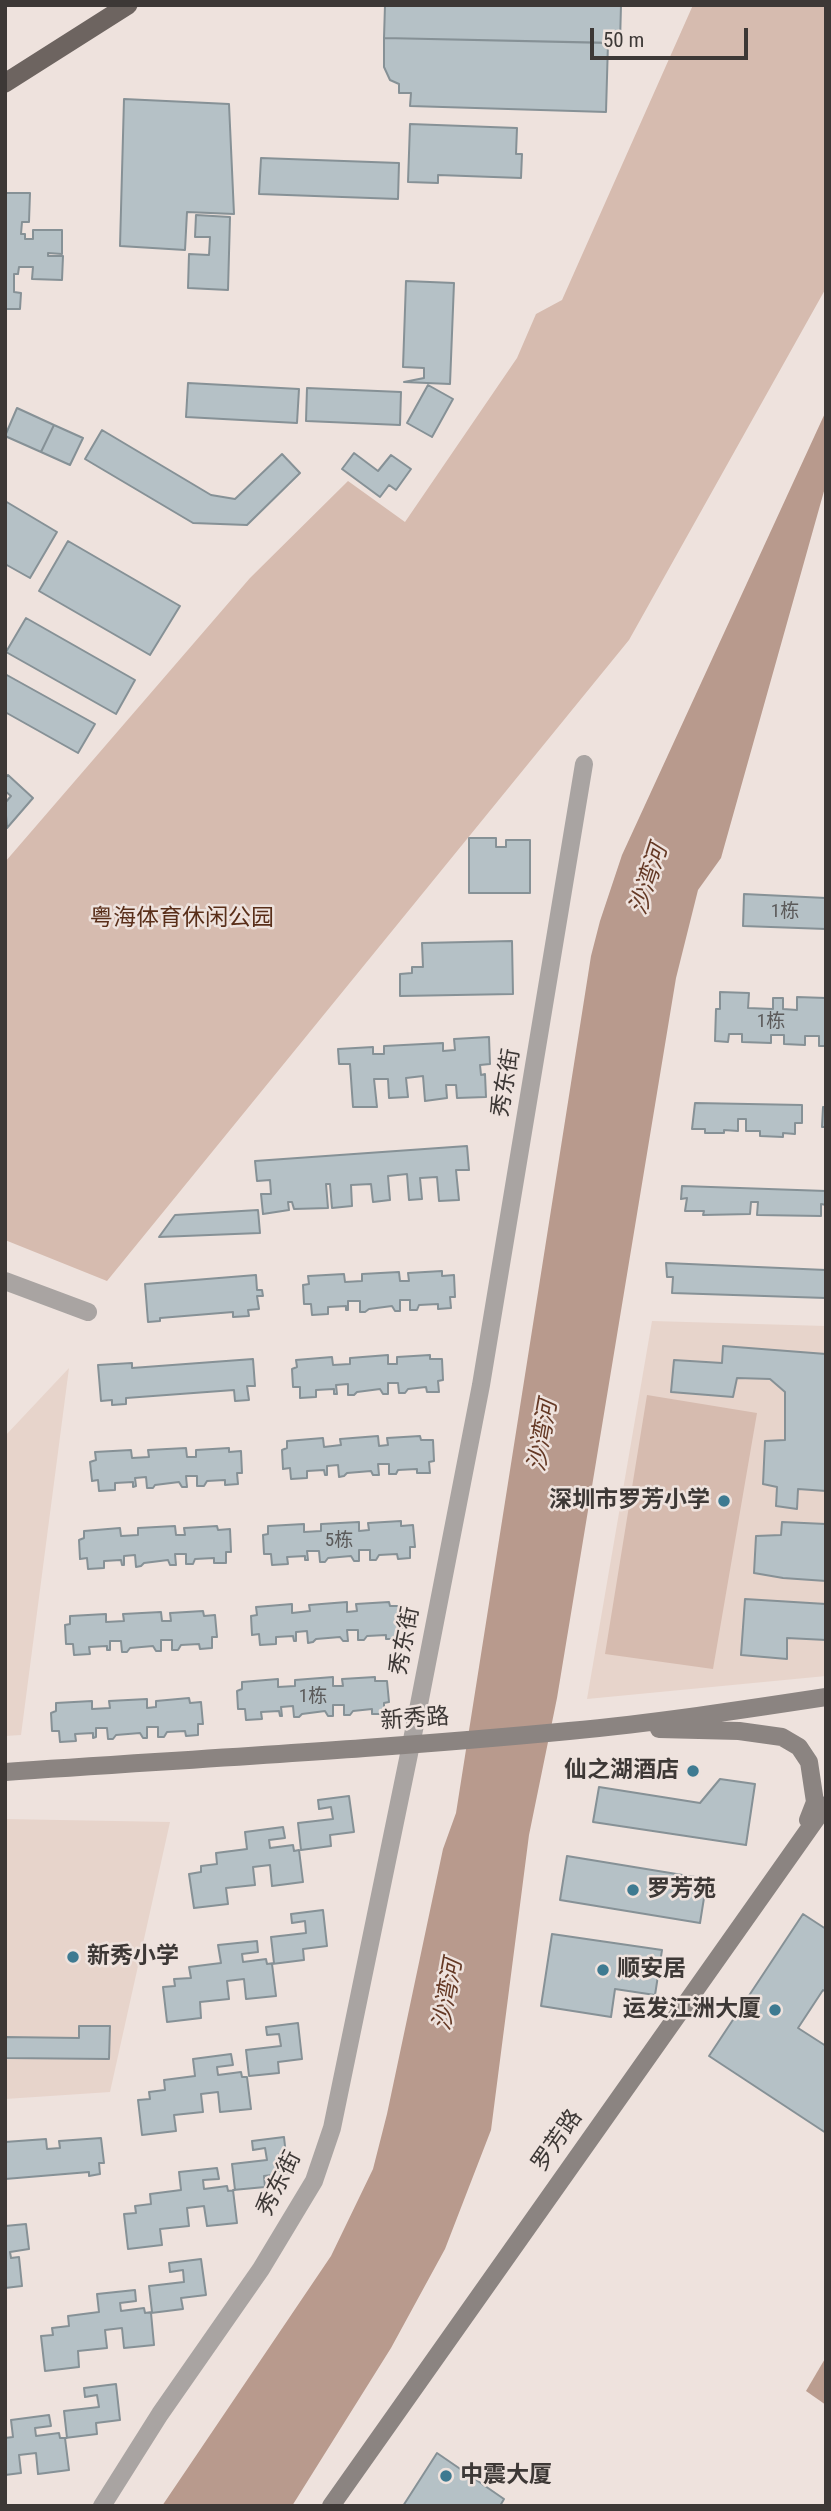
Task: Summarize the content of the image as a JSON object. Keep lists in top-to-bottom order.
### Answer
{
  "streets": {
    "main road": ["新秀路", "罗芳路"],
    "street": ["秀东街"]
  },
  "crossings": [
    ["秀东街", "新秀路"]
  ],
  "water": ["沙湾河"],
  "parks": ["粤海体育休闲公园"],
  "places": [
    "深圳市罗芳小学",
    "仙之湖酒店",
    "罗芳苑",
    "新秀小学",
    "顺安居",
    "运发江洲大厦",
    "中震大厦"
  ],
  "house_numbers": [
    "1栋",
    "1栋",
    "5栋",
    "1栋"
  ],
  "scale_bar": "50 m"
}
